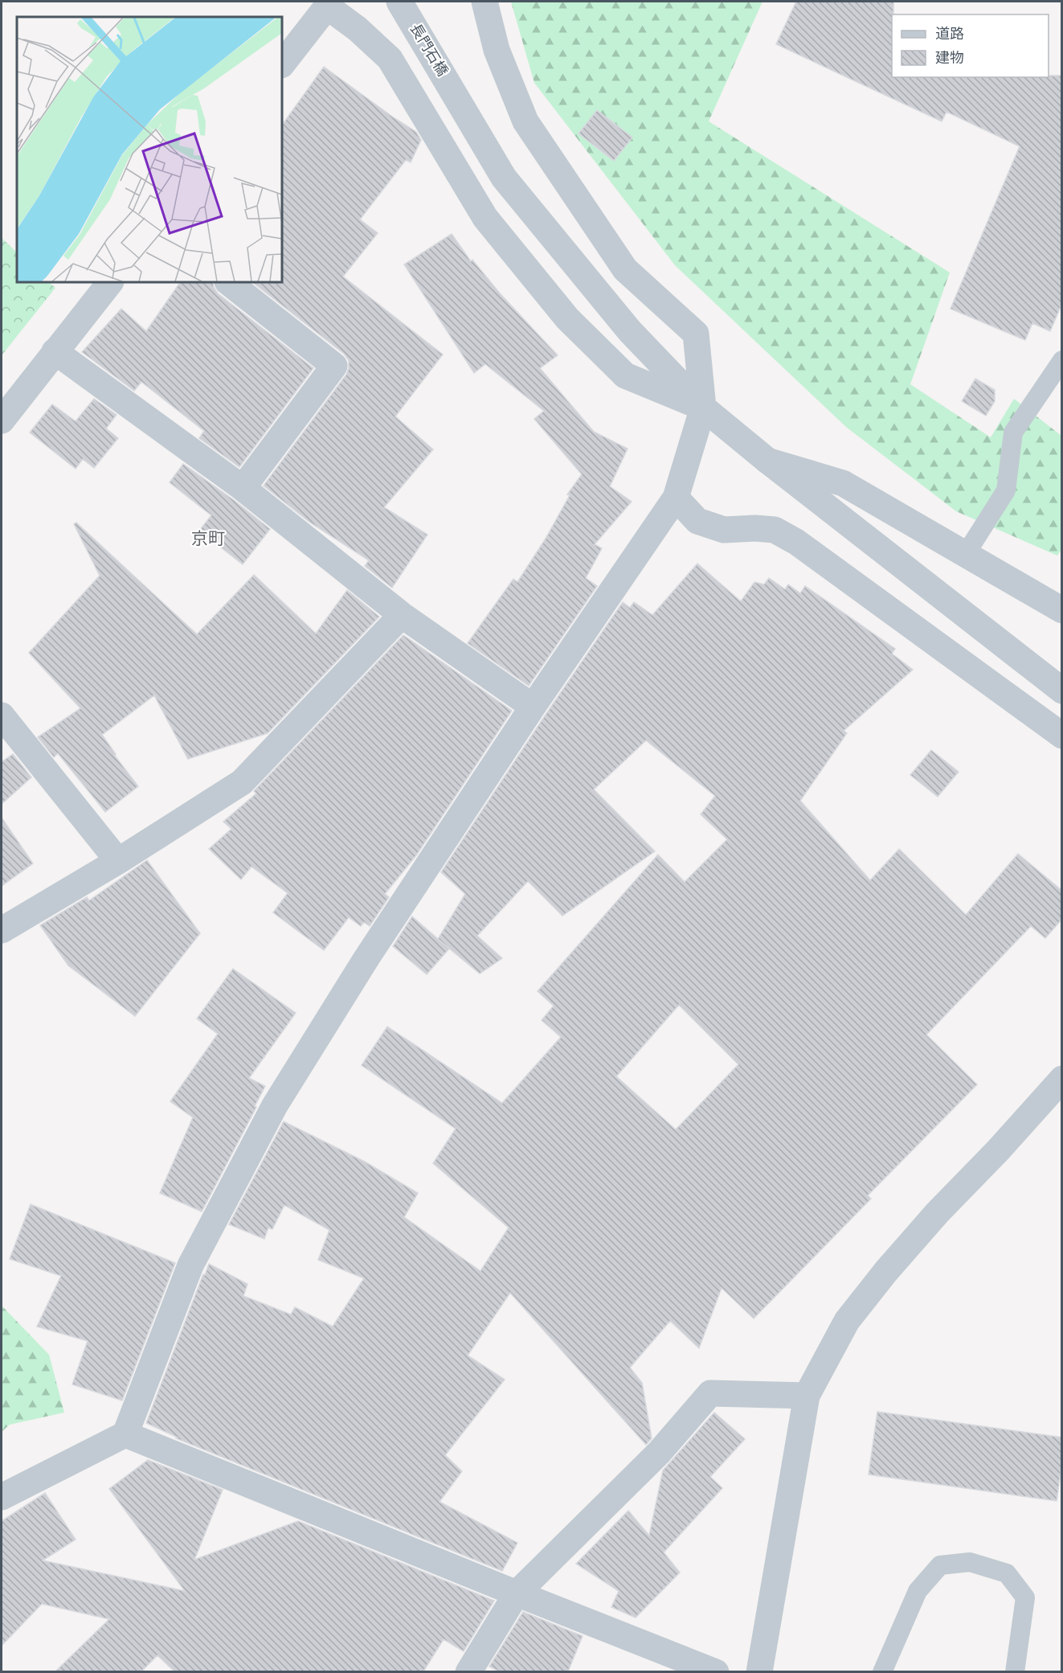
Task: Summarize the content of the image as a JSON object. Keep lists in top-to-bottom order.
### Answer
{
  "streets": {
    "street": ["長門石橋"]
  },
  "districts": ["京町"],
  "legend": ["道路", "建物"]
}
